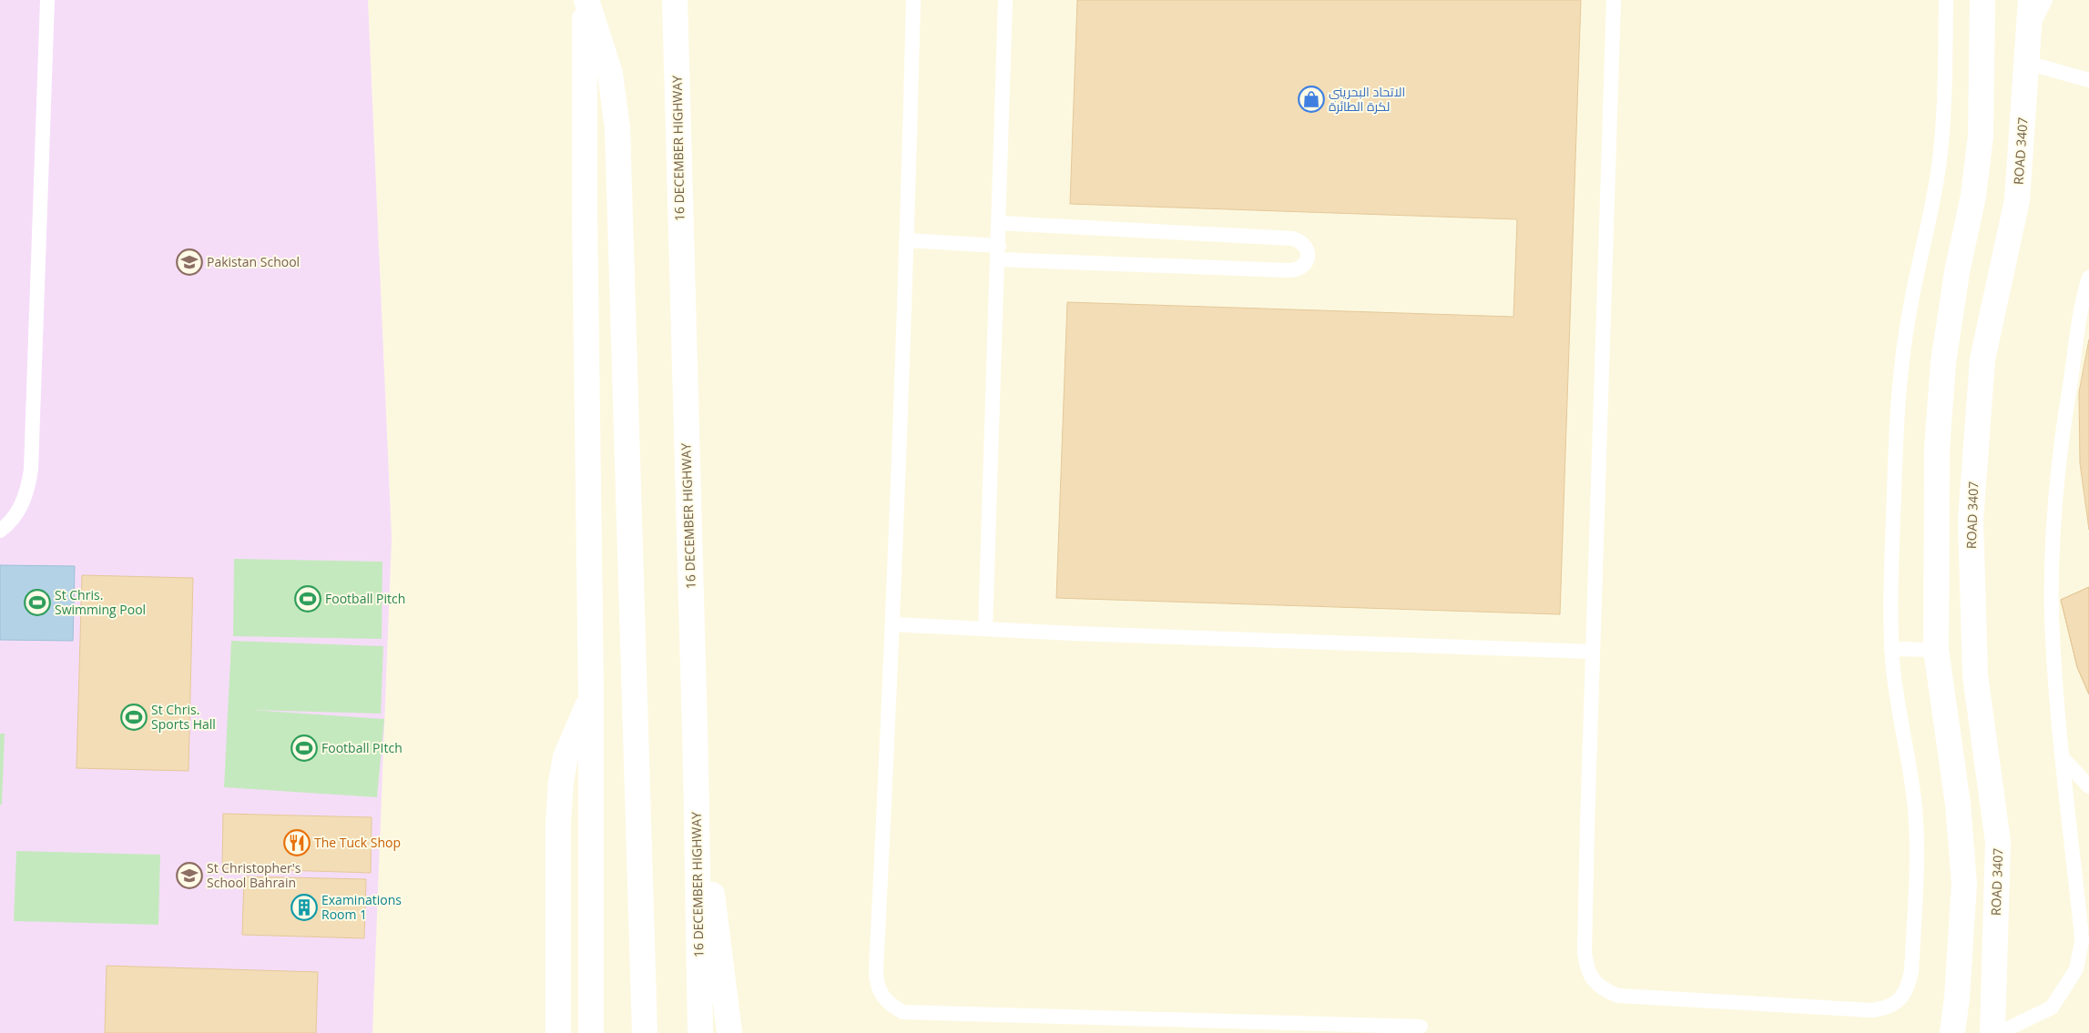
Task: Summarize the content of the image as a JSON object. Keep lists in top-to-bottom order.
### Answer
{
  "streets": {
    "main road": ["16 DECEMBER HIGHWAY", "ROAD 3407"]
  },
  "places": {
    "shop": ["الاتحاد البحريني لكرة الطائرة"],
    "school or university": ["Pakistan School", "St Christopher's School Bahrain"],
    "sports": [
      "Football Pitch",
      "St Chris. Swimming Pool",
      "St Chris. Sports Hall",
      "Football PItch"
    ],
    "restaurant": ["The Tuck Shop"],
    "building": ["Examinations Room 1"]
  }
}
